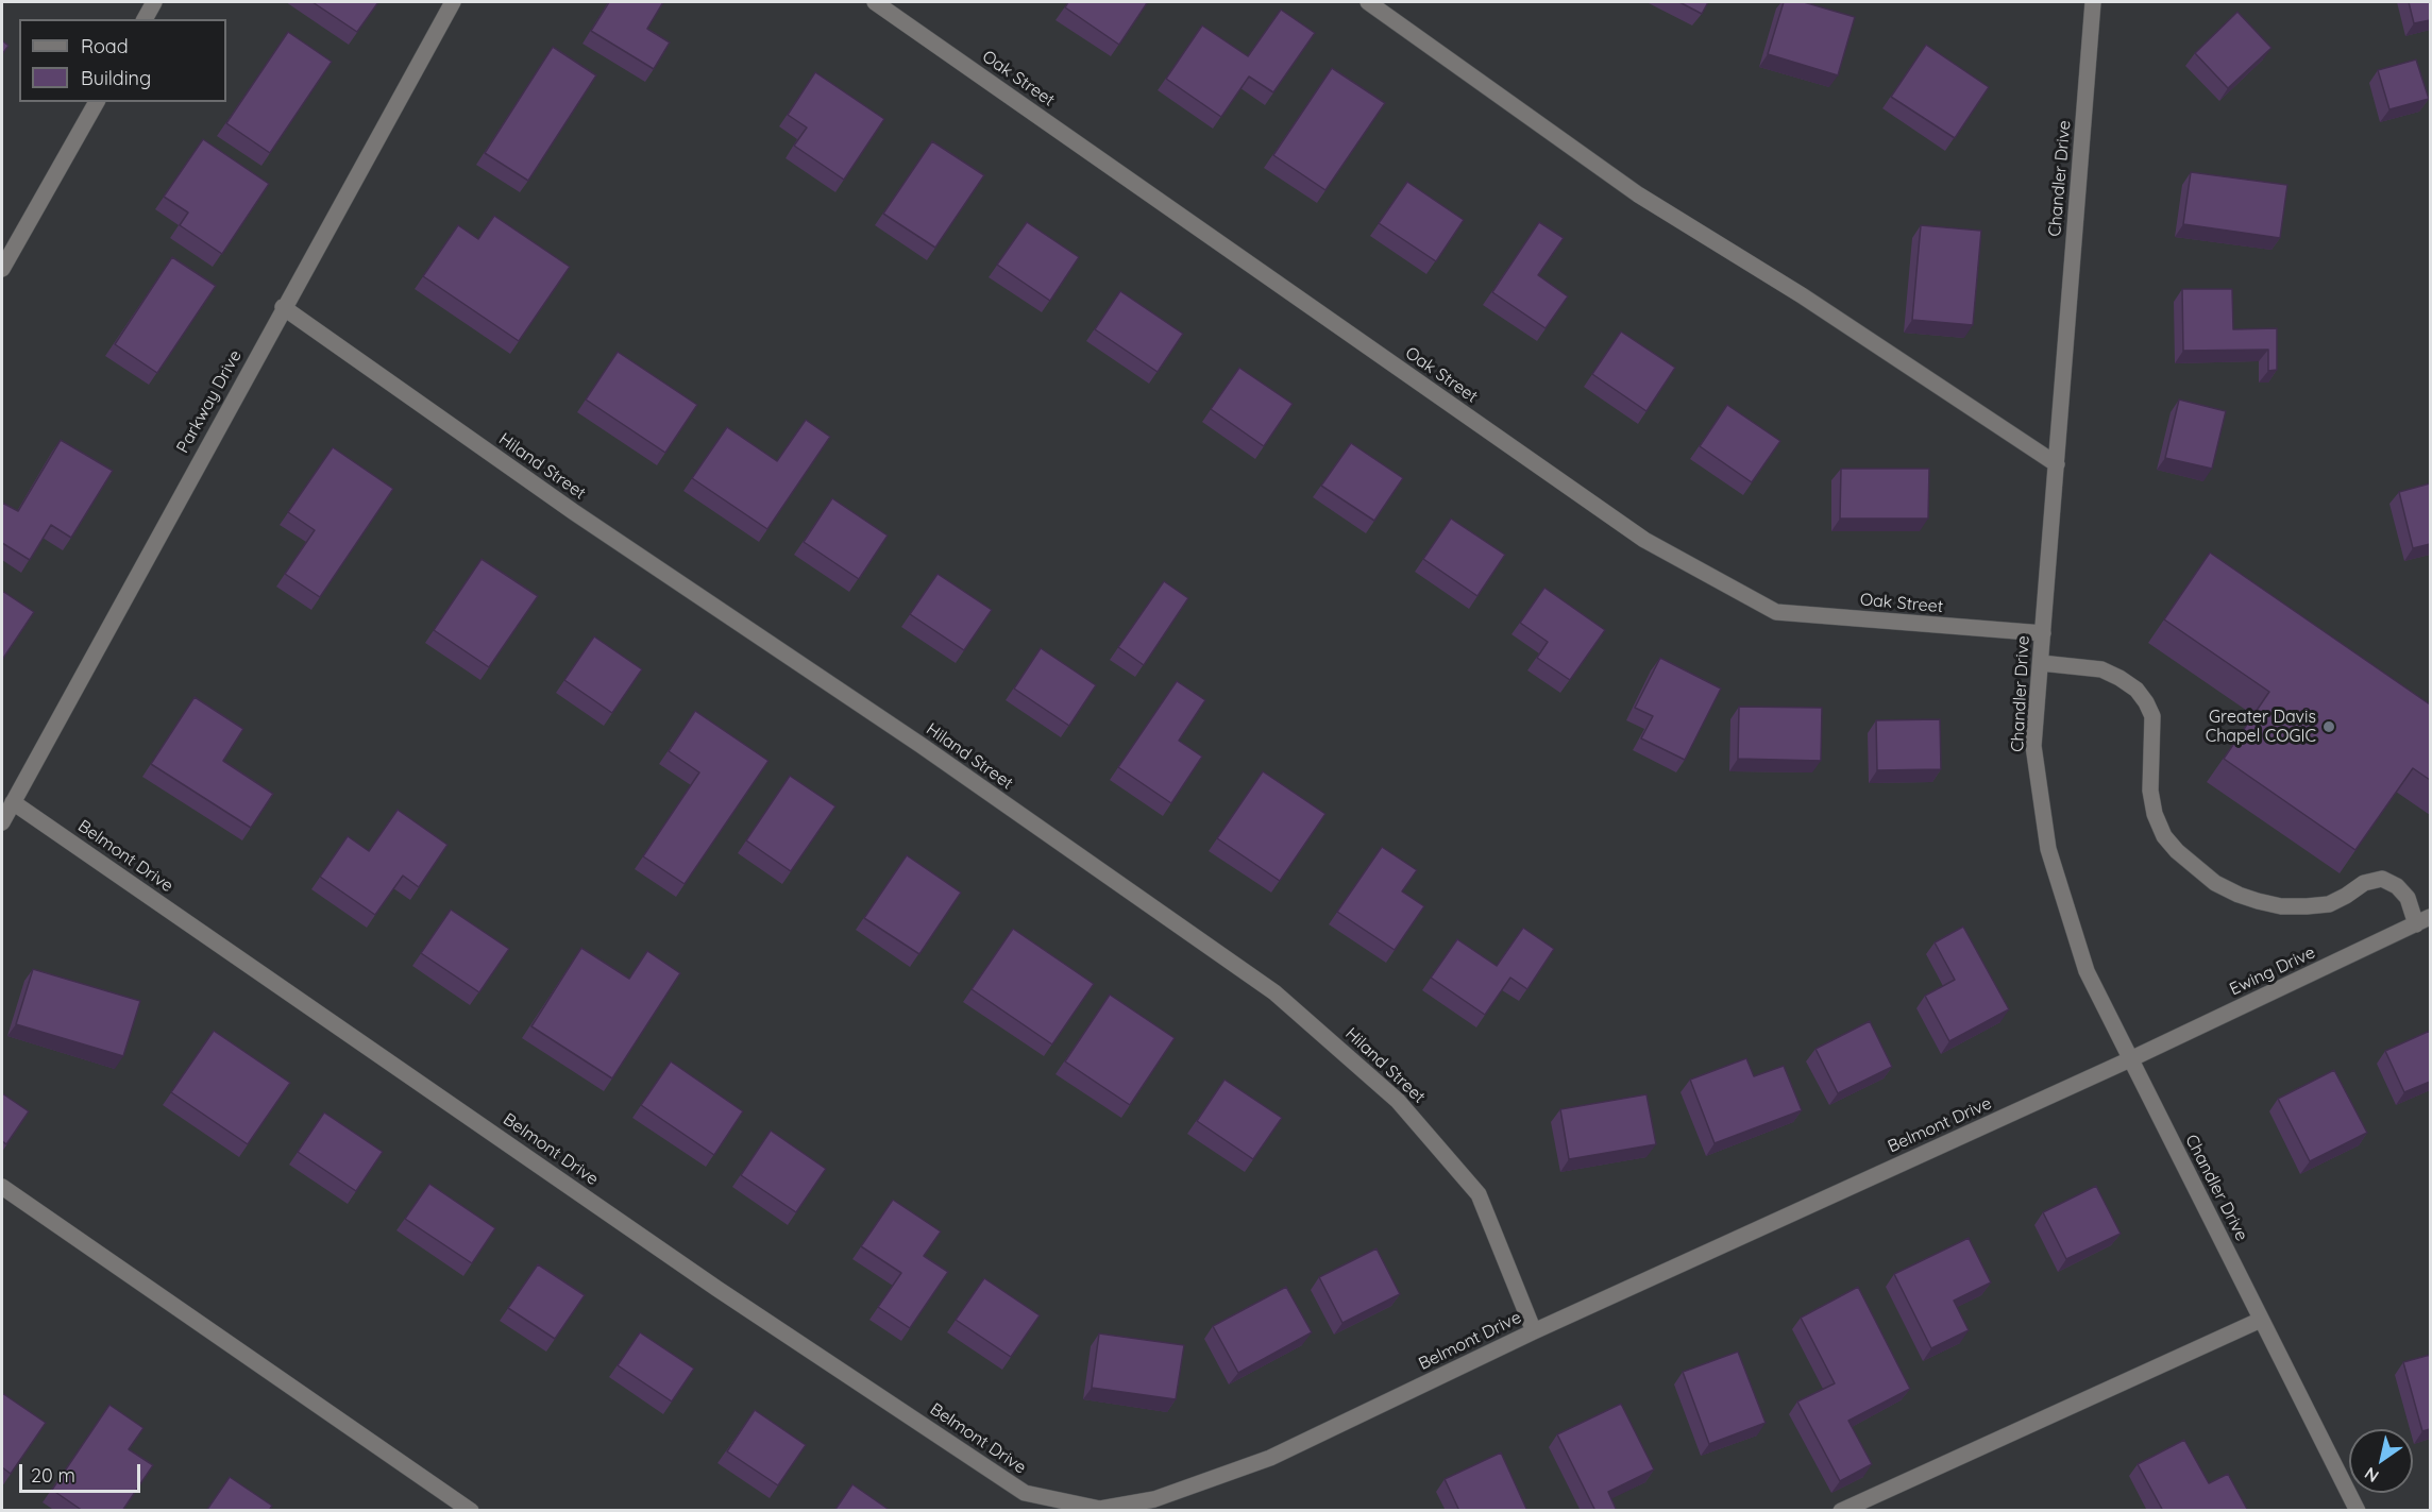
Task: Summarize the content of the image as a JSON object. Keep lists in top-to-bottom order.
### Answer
{
  "streets": {
    "street": [
      "Oak Street",
      "Chandler Drive",
      "Parkway Drive",
      "Hiland Street",
      "Belmont Drive",
      "Ewing Drive"
    ]
  },
  "crossings": [
    ["Oak Street", "Chandler Drive"],
    ["Chandler Drive", "Belmont Drive"],
    ["Chandler Drive", "Ewing Drive"],
    ["Parkway Drive", "Hiland Street"],
    ["Parkway Drive", "Belmont Drive"],
    ["Hiland Street", "Belmont Drive"],
    ["Belmont Drive", "Ewing Drive"]
  ],
  "places": ["Greater Davis Chapel COGIC"],
  "legend": ["Road", "Building"],
  "scale_bar": "20 m",
  "north": "bottom left"
}
